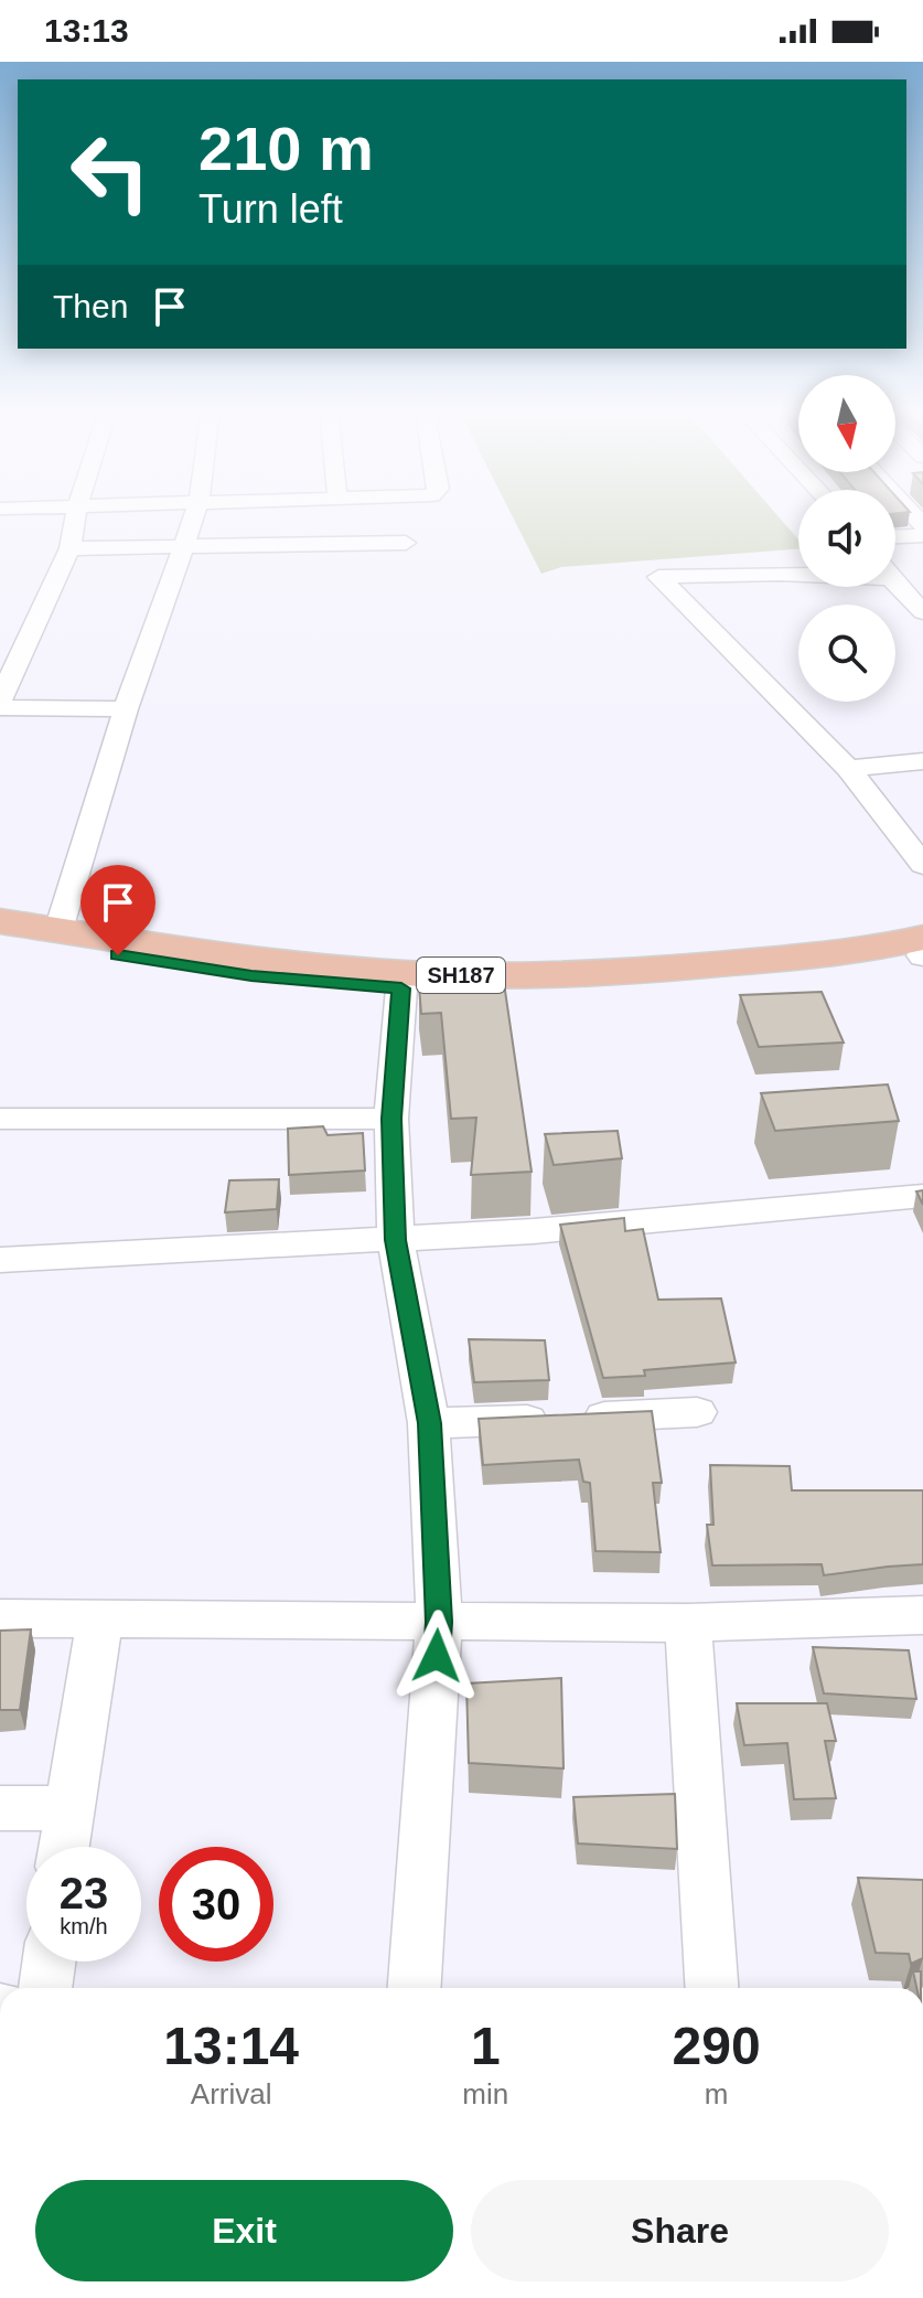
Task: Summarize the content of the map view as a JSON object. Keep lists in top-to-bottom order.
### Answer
{
  "streets": {
    "main road": ["SH187"]
  },
  "north": "bottom",
  "page": {
    "status": "13:13",
    "turn": ["210 m", "Turn left"],
    "then": "Then",
    "speed": "23 km/h",
    "limit": "30",
    "eta": [
      "13:14",
      "Arrival",
      "1",
      "min",
      "290",
      "m"
    ],
    "buttons": ["Exit", "Share"]
  }
}
